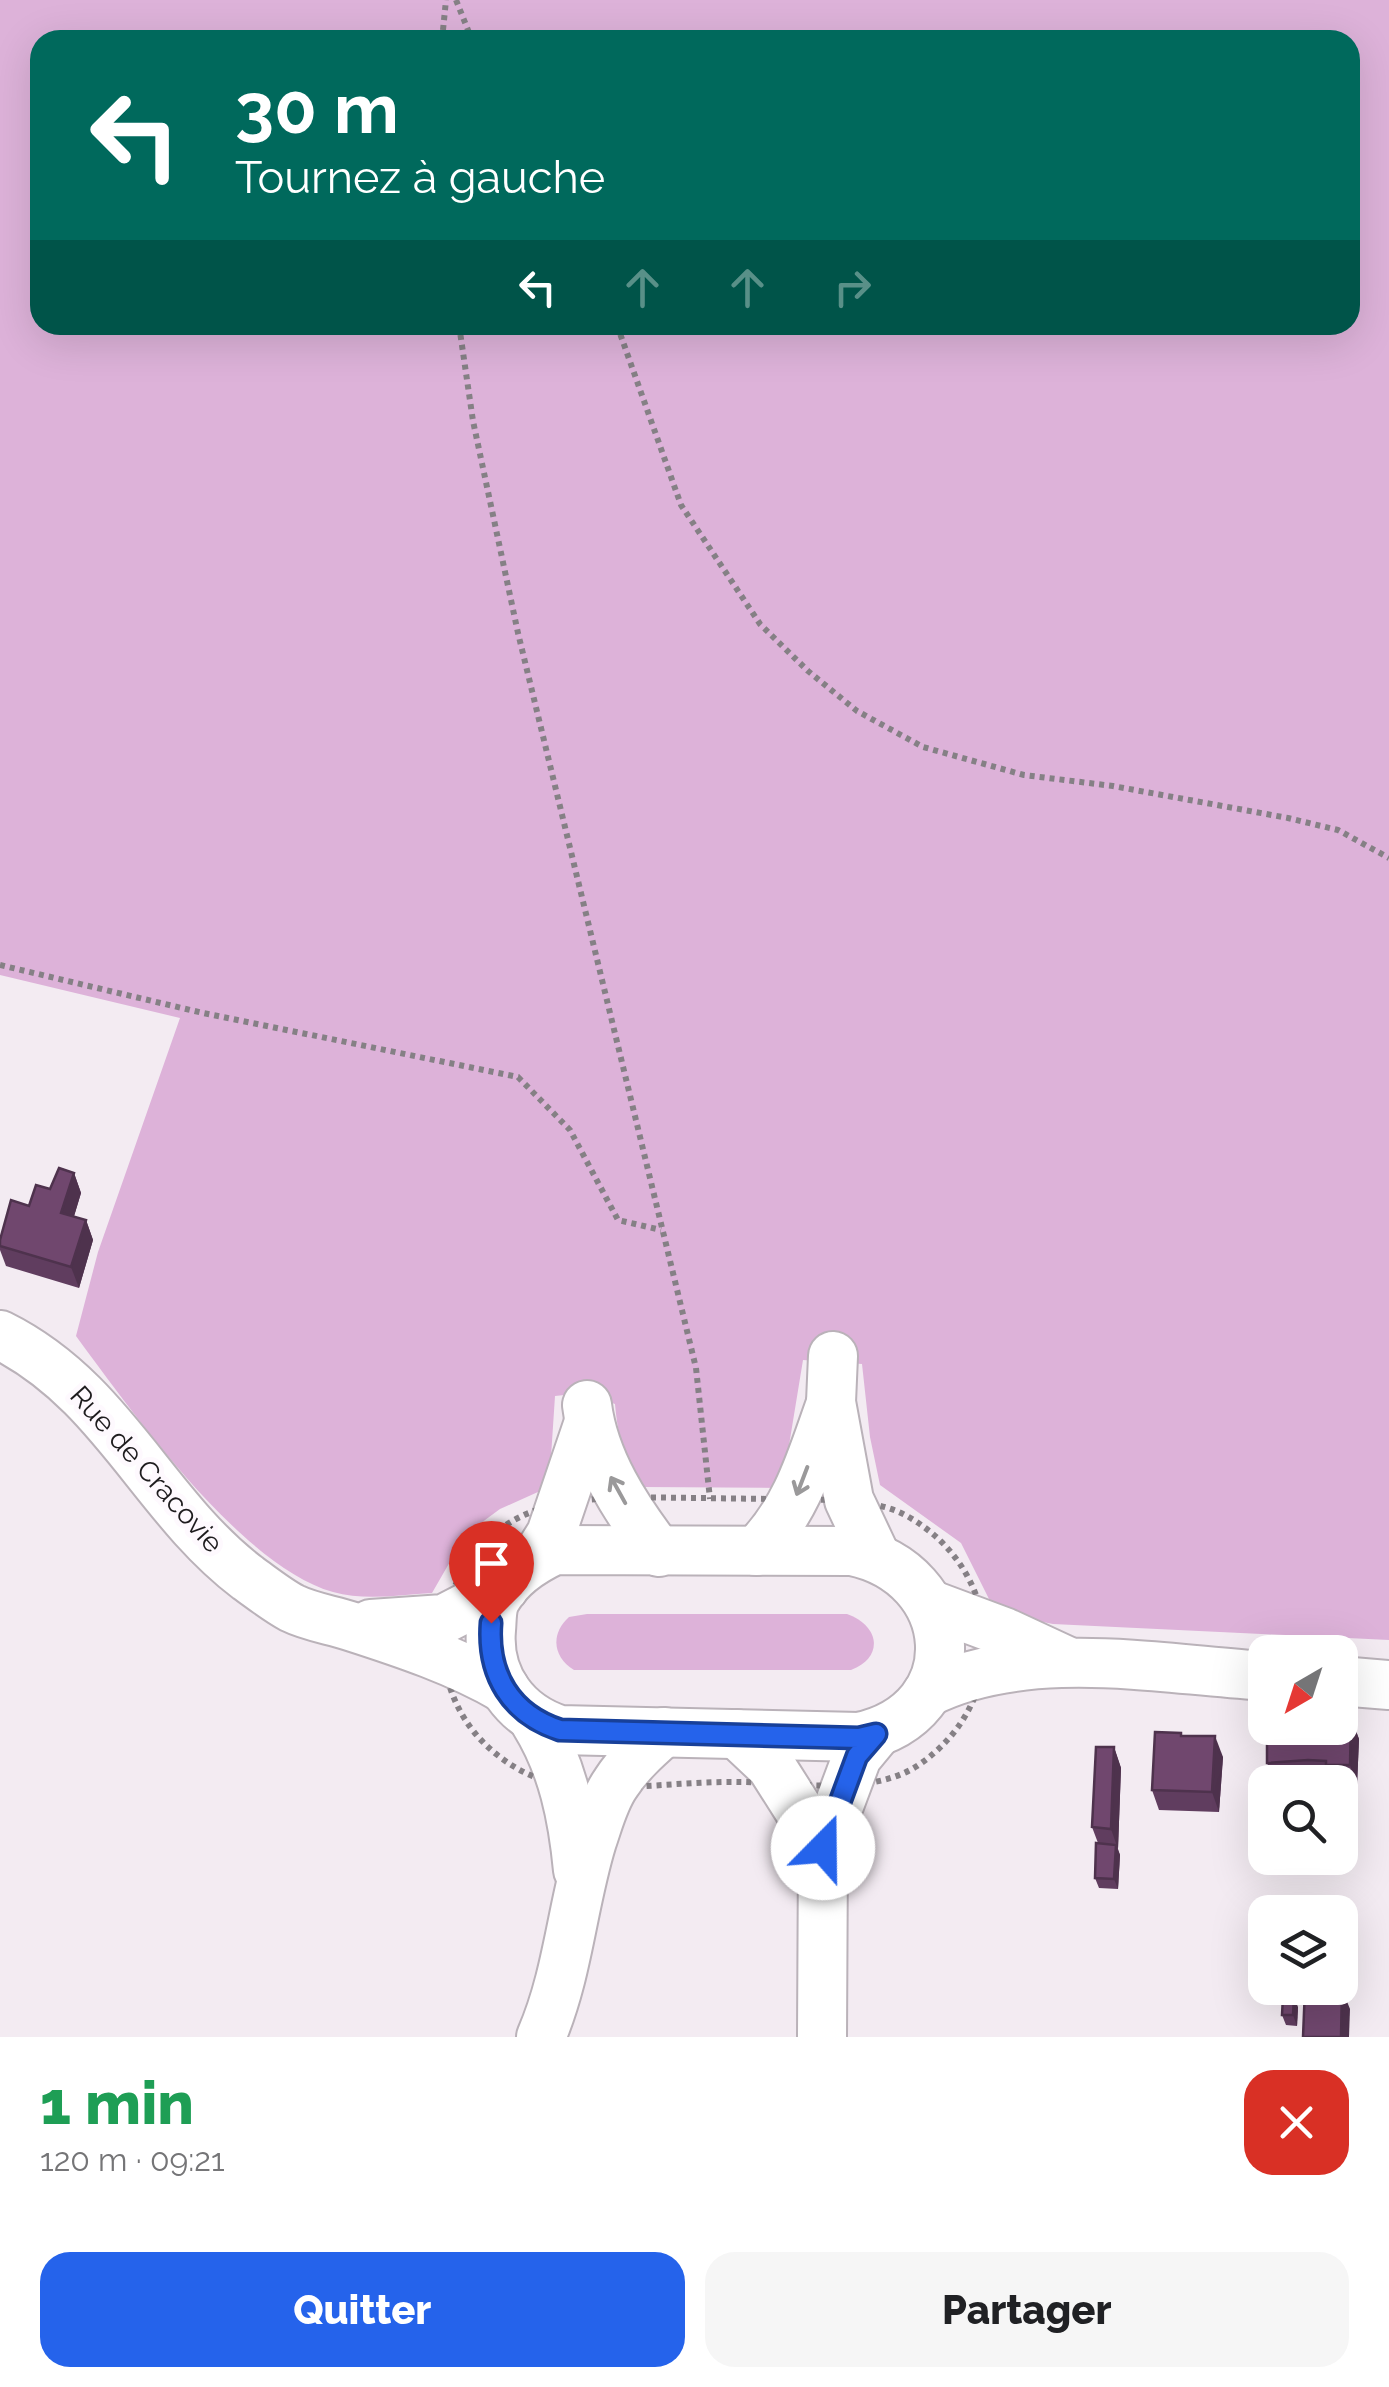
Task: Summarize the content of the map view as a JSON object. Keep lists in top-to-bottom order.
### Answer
{
  "streets": {
    "street": ["Rue de Cracovie"]
  },
  "north": "bottom left",
  "page": {
    "turn": ["30 m", "Tournez à gauche"],
    "heading": ["1 min", "120 m · 09:21"],
    "buttons": ["Quitter", "Partager"]
  }
}
